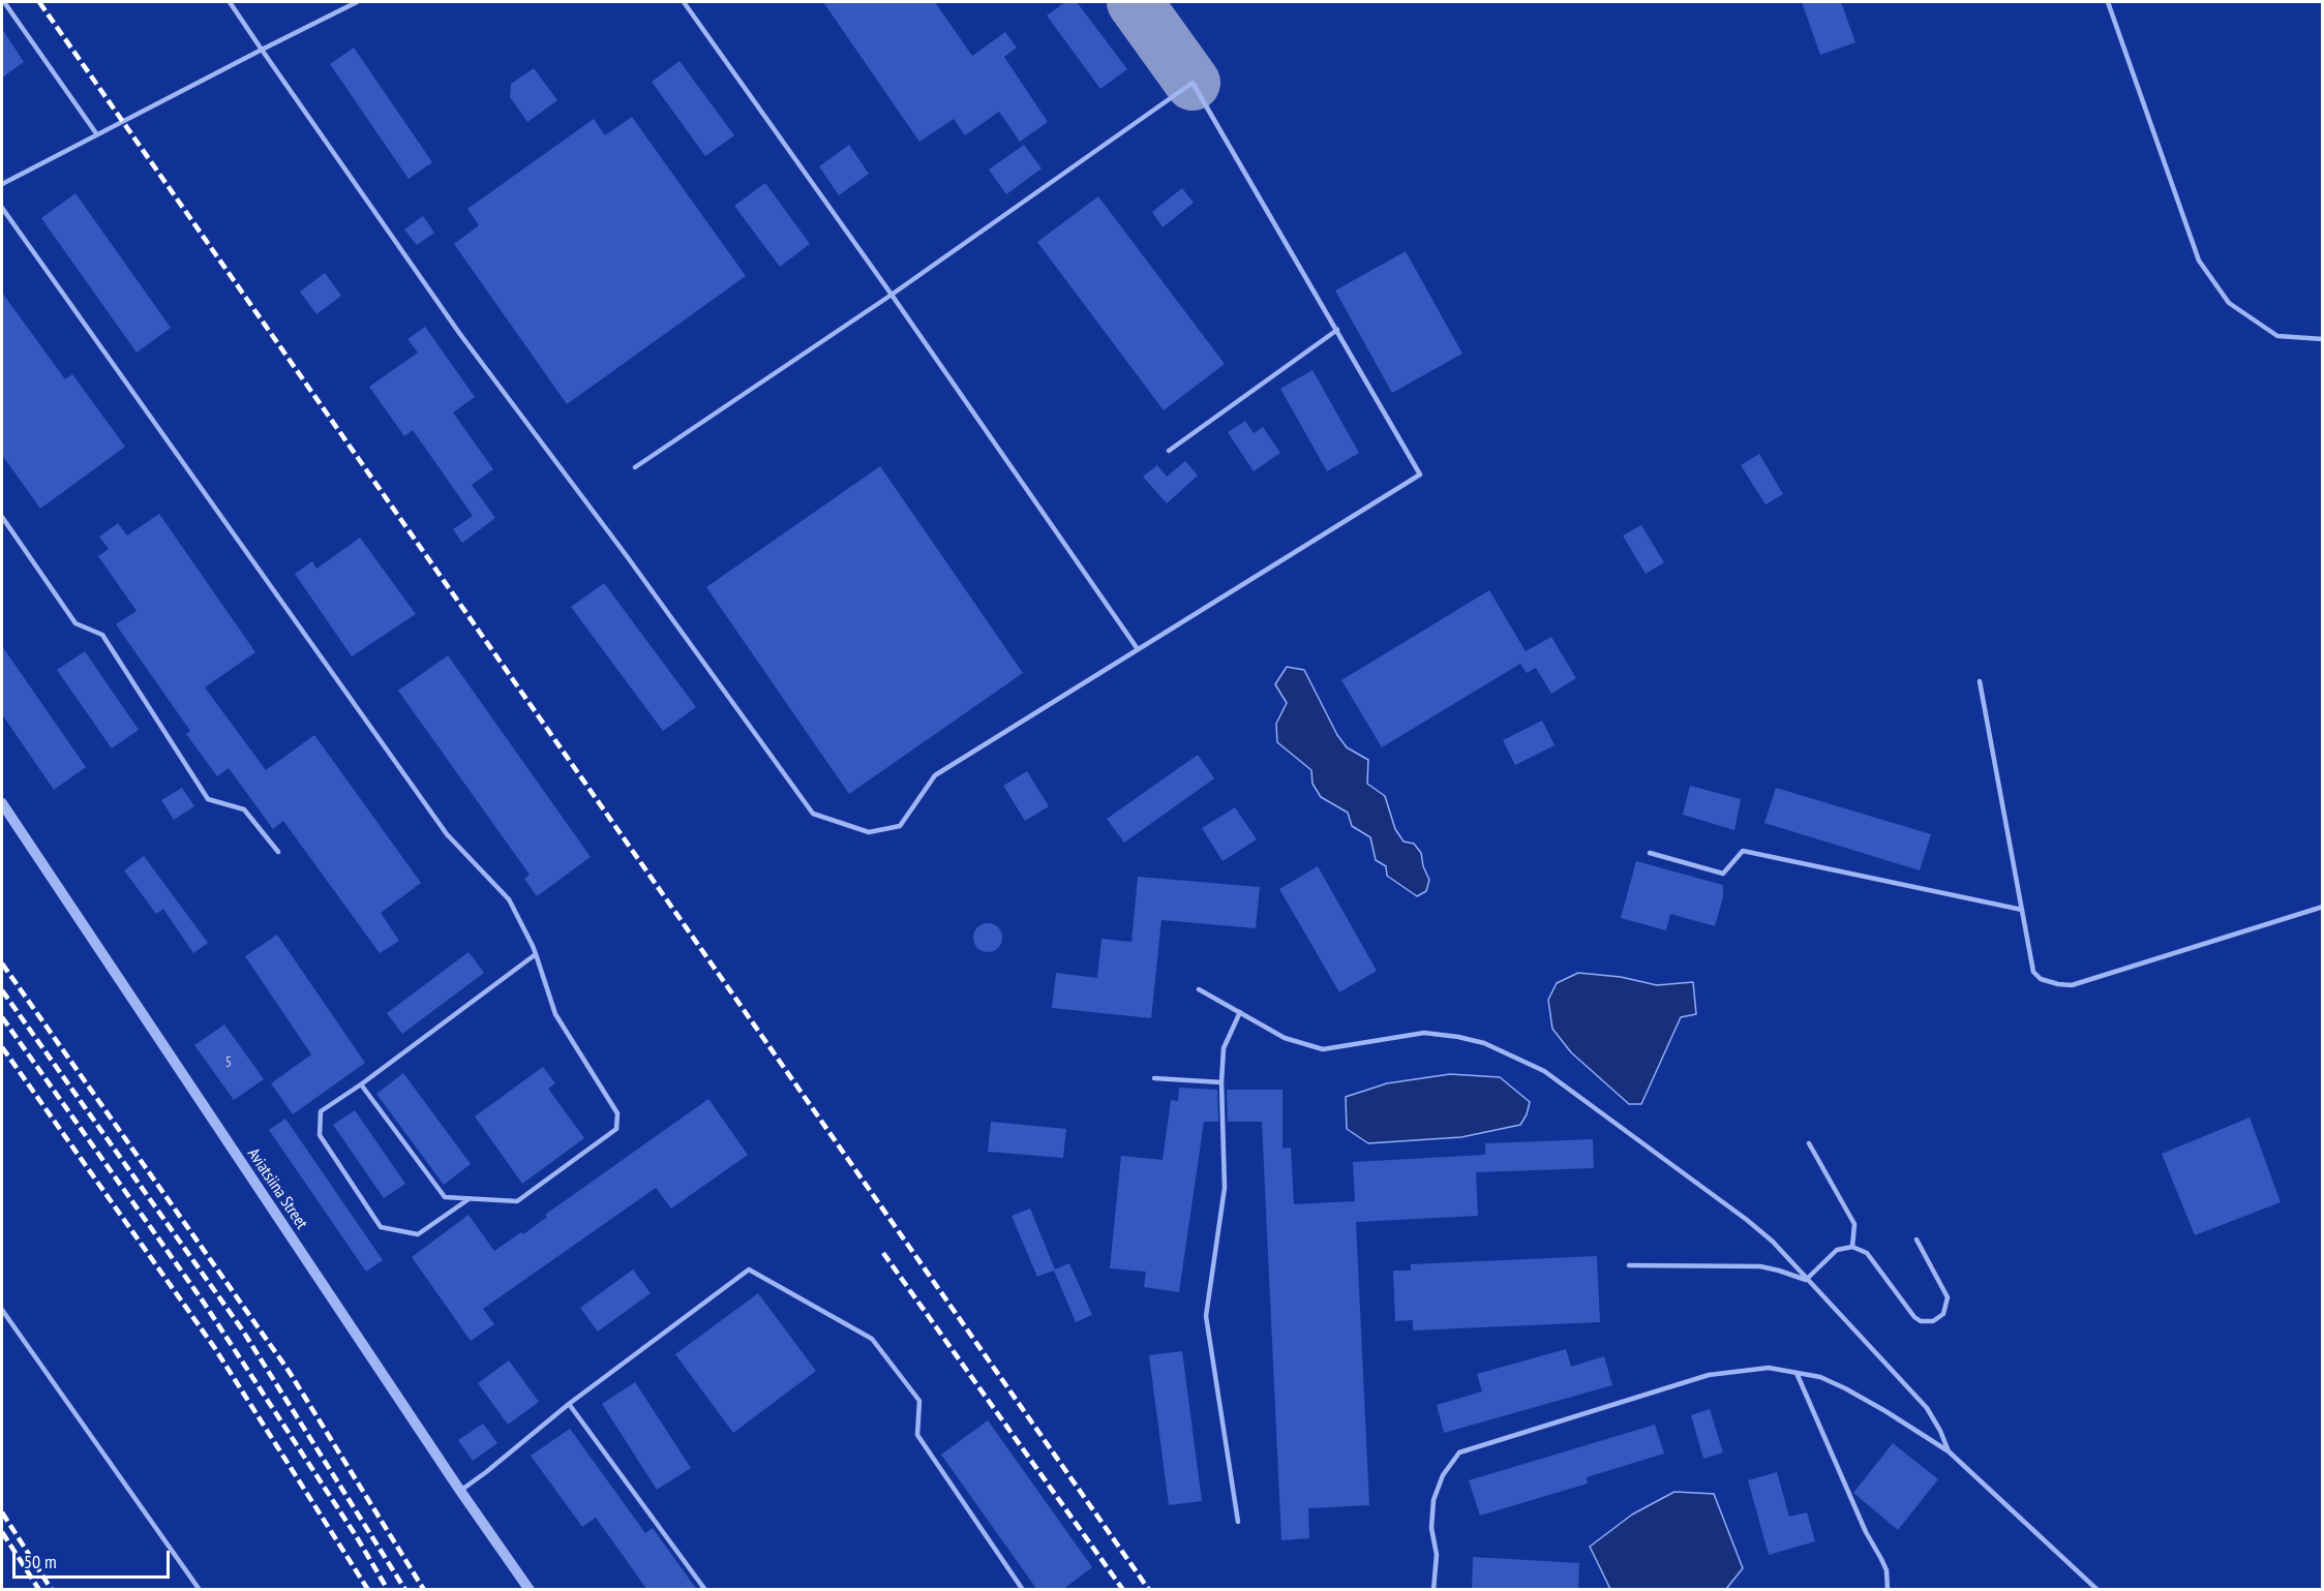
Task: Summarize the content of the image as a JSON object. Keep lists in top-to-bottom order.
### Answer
{
  "streets": {
    "street": ["Aviatsiina Street"]
  },
  "house_numbers": ["5"],
  "scale_bar": "50 m"
}
